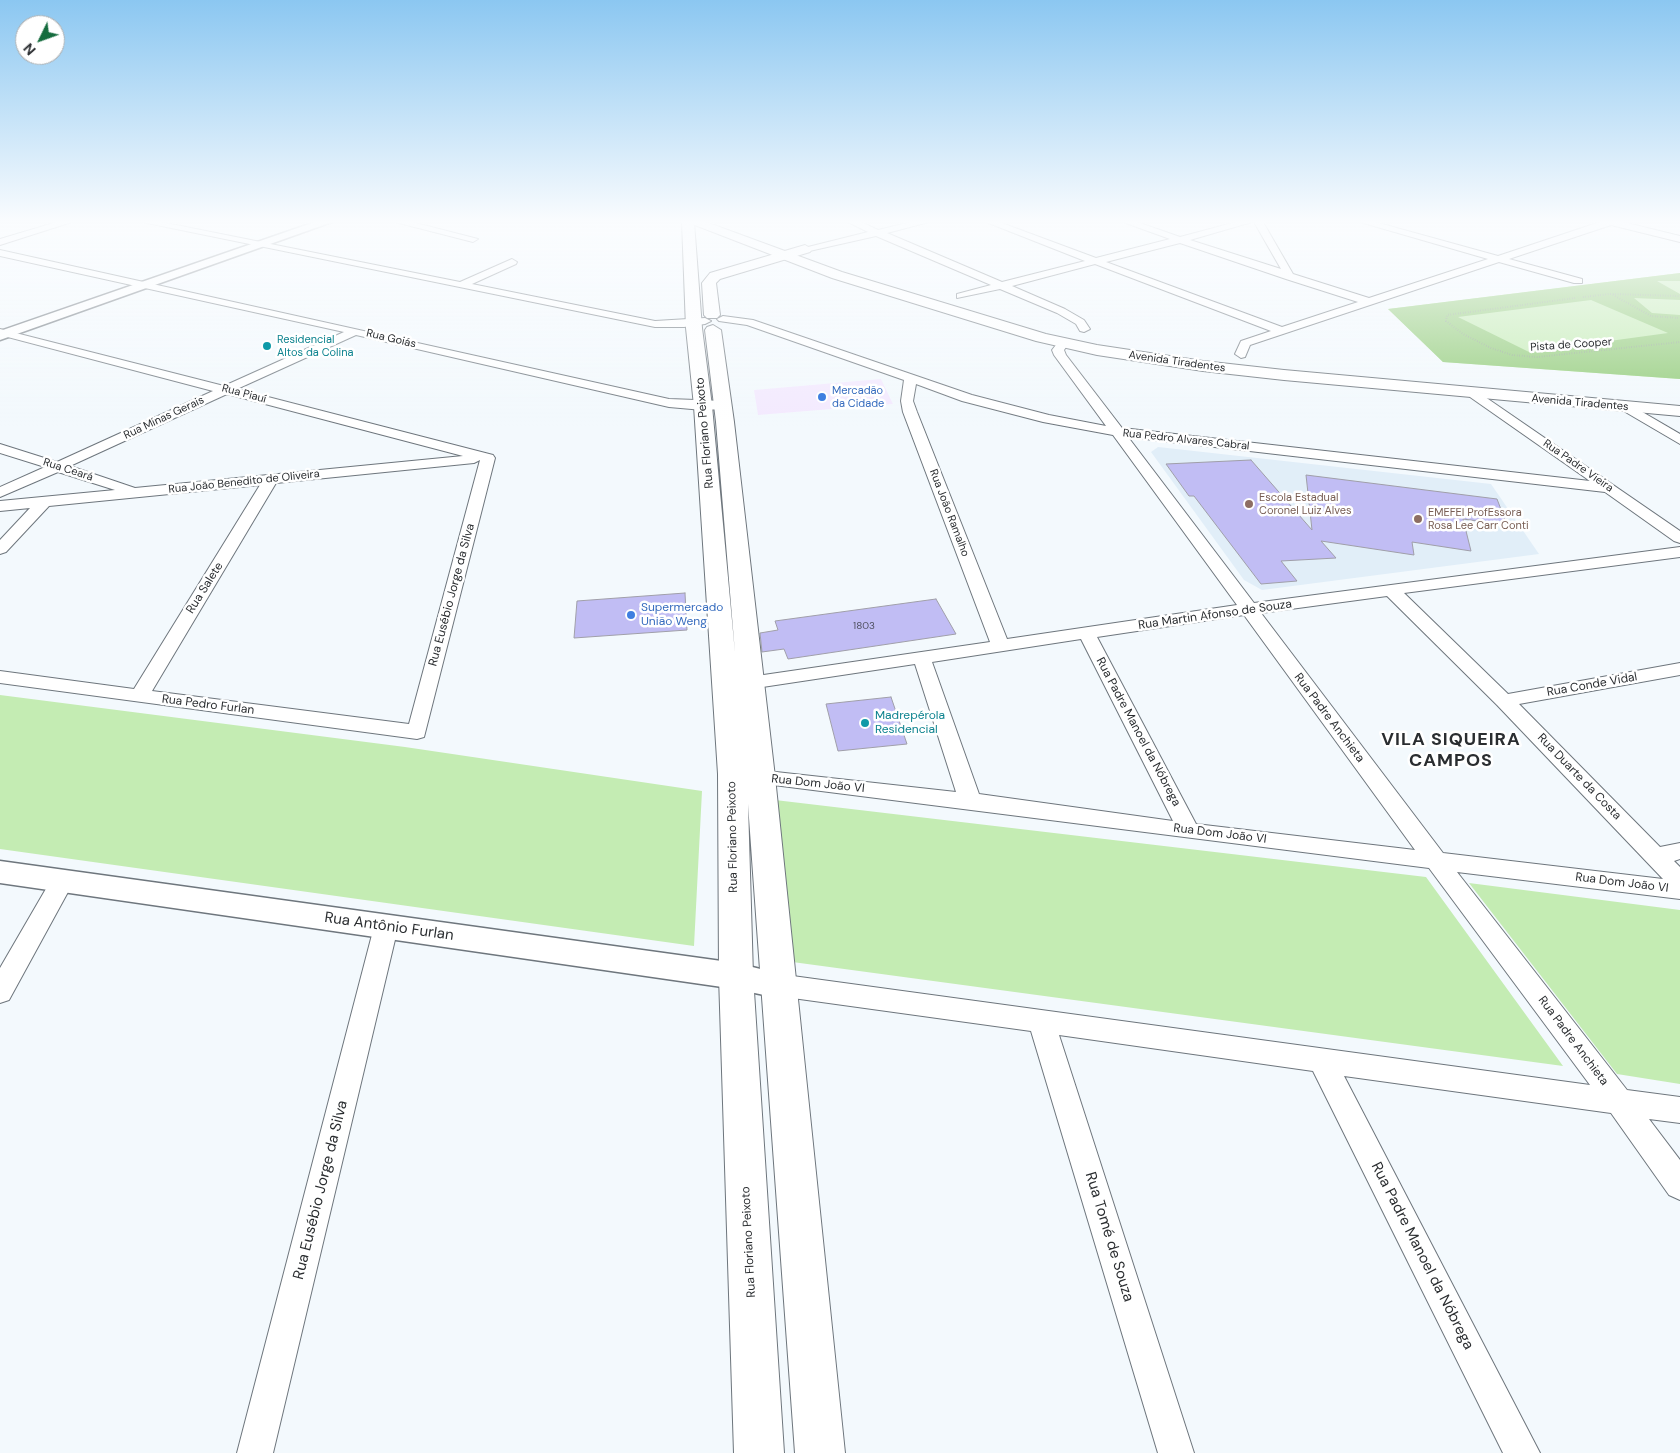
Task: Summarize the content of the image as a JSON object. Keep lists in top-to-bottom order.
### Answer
{
  "streets": {
    "main road": ["Avenida Tiradentes", "Rua Floriano Peixoto"],
    "street": [
      "Rua Goiás",
      "Rua Piauí",
      "Rua Minas Gerais",
      "Rua Pedro Alvares Cabral",
      "Rua Padre Vieira",
      "Rua Ceará",
      "Rua João Benedito de Oliveira",
      "Rua João Ramalho",
      "Rua Salete",
      "Rua Eusébio Jorge da Silva",
      "Rua Martin Afonso de Souza",
      "Rua Conde Vidal",
      "Rua Pedro Furlan",
      "Rua Padre Anchieta",
      "Rua Padre Manoel da Nóbrega",
      "Rua Duarte da Costa",
      "Rua Dom João VI",
      "Rua Antônio Furlan",
      "Rua Tomé de Souza"
    ],
    "path": ["Pista de Cooper"]
  },
  "crossings": [
    ["Rua Goiás", "Rua Minas Gerais"],
    ["Rua Goiás", "Rua Floriano Peixoto"],
    ["Avenida Tiradentes", "Rua Padre Vieira"],
    ["Avenida Tiradentes", "Rua Padre Anchieta"],
    ["Rua Piauí", "Rua Minas Gerais"],
    ["Rua Piauí", "Rua João Benedito de Oliveira"],
    ["Rua Piauí", "Rua Eusébio Jorge da Silva"],
    ["Rua Minas Gerais", "Rua Ceará"],
    ["Rua Floriano Peixoto", "Rua Pedro Alvares Cabral"],
    ["Rua Floriano Peixoto", "Rua Martin Afonso de Souza"],
    ["Rua Floriano Peixoto", "Rua Dom João VI"],
    ["Rua Floriano Peixoto", "Rua Antônio Furlan"],
    ["Rua Pedro Alvares Cabral", "Rua Padre Vieira"],
    ["Rua Pedro Alvares Cabral", "Rua João Ramalho"],
    ["Rua Pedro Alvares Cabral", "Rua Padre Anchieta"],
    ["Rua Ceará", "Rua João Benedito de Oliveira"],
    ["Rua João Benedito de Oliveira", "Rua Salete"],
    ["Rua João Benedito de Oliveira", "Rua Eusébio Jorge da Silva"],
    ["Rua João Ramalho", "Rua Martin Afonso de Souza"],
    ["Rua Salete", "Rua Pedro Furlan"],
    ["Rua Eusébio Jorge da Silva", "Rua Pedro Furlan"],
    ["Rua Eusébio Jorge da Silva", "Rua Antônio Furlan"],
    ["Rua Martin Afonso de Souza", "Rua Padre Anchieta"],
    ["Rua Martin Afonso de Souza", "Rua Padre Manoel da Nóbrega"],
    ["Rua Martin Afonso de Souza", "Rua Duarte da Costa"],
    ["Rua Conde Vidal", "Rua Duarte da Costa"],
    ["Rua Padre Anchieta", "Rua Dom João VI"],
    ["Rua Padre Manoel da Nóbrega", "Rua Dom João VI"]
  ],
  "districts": ["VILA SIQUEIRA CAMPOS"],
  "places": [
    "Residencial Altos da Colina",
    "Mercadão da Cidade",
    "Escola Estadual Coronel Luiz Alves",
    "EMEFEI ProfEssora Rosa Lee Carr Conti",
    "Supermercado União Weng",
    "Madrepérola Residencial"
  ],
  "house_numbers": ["1803"],
  "north": "bottom left"
}
